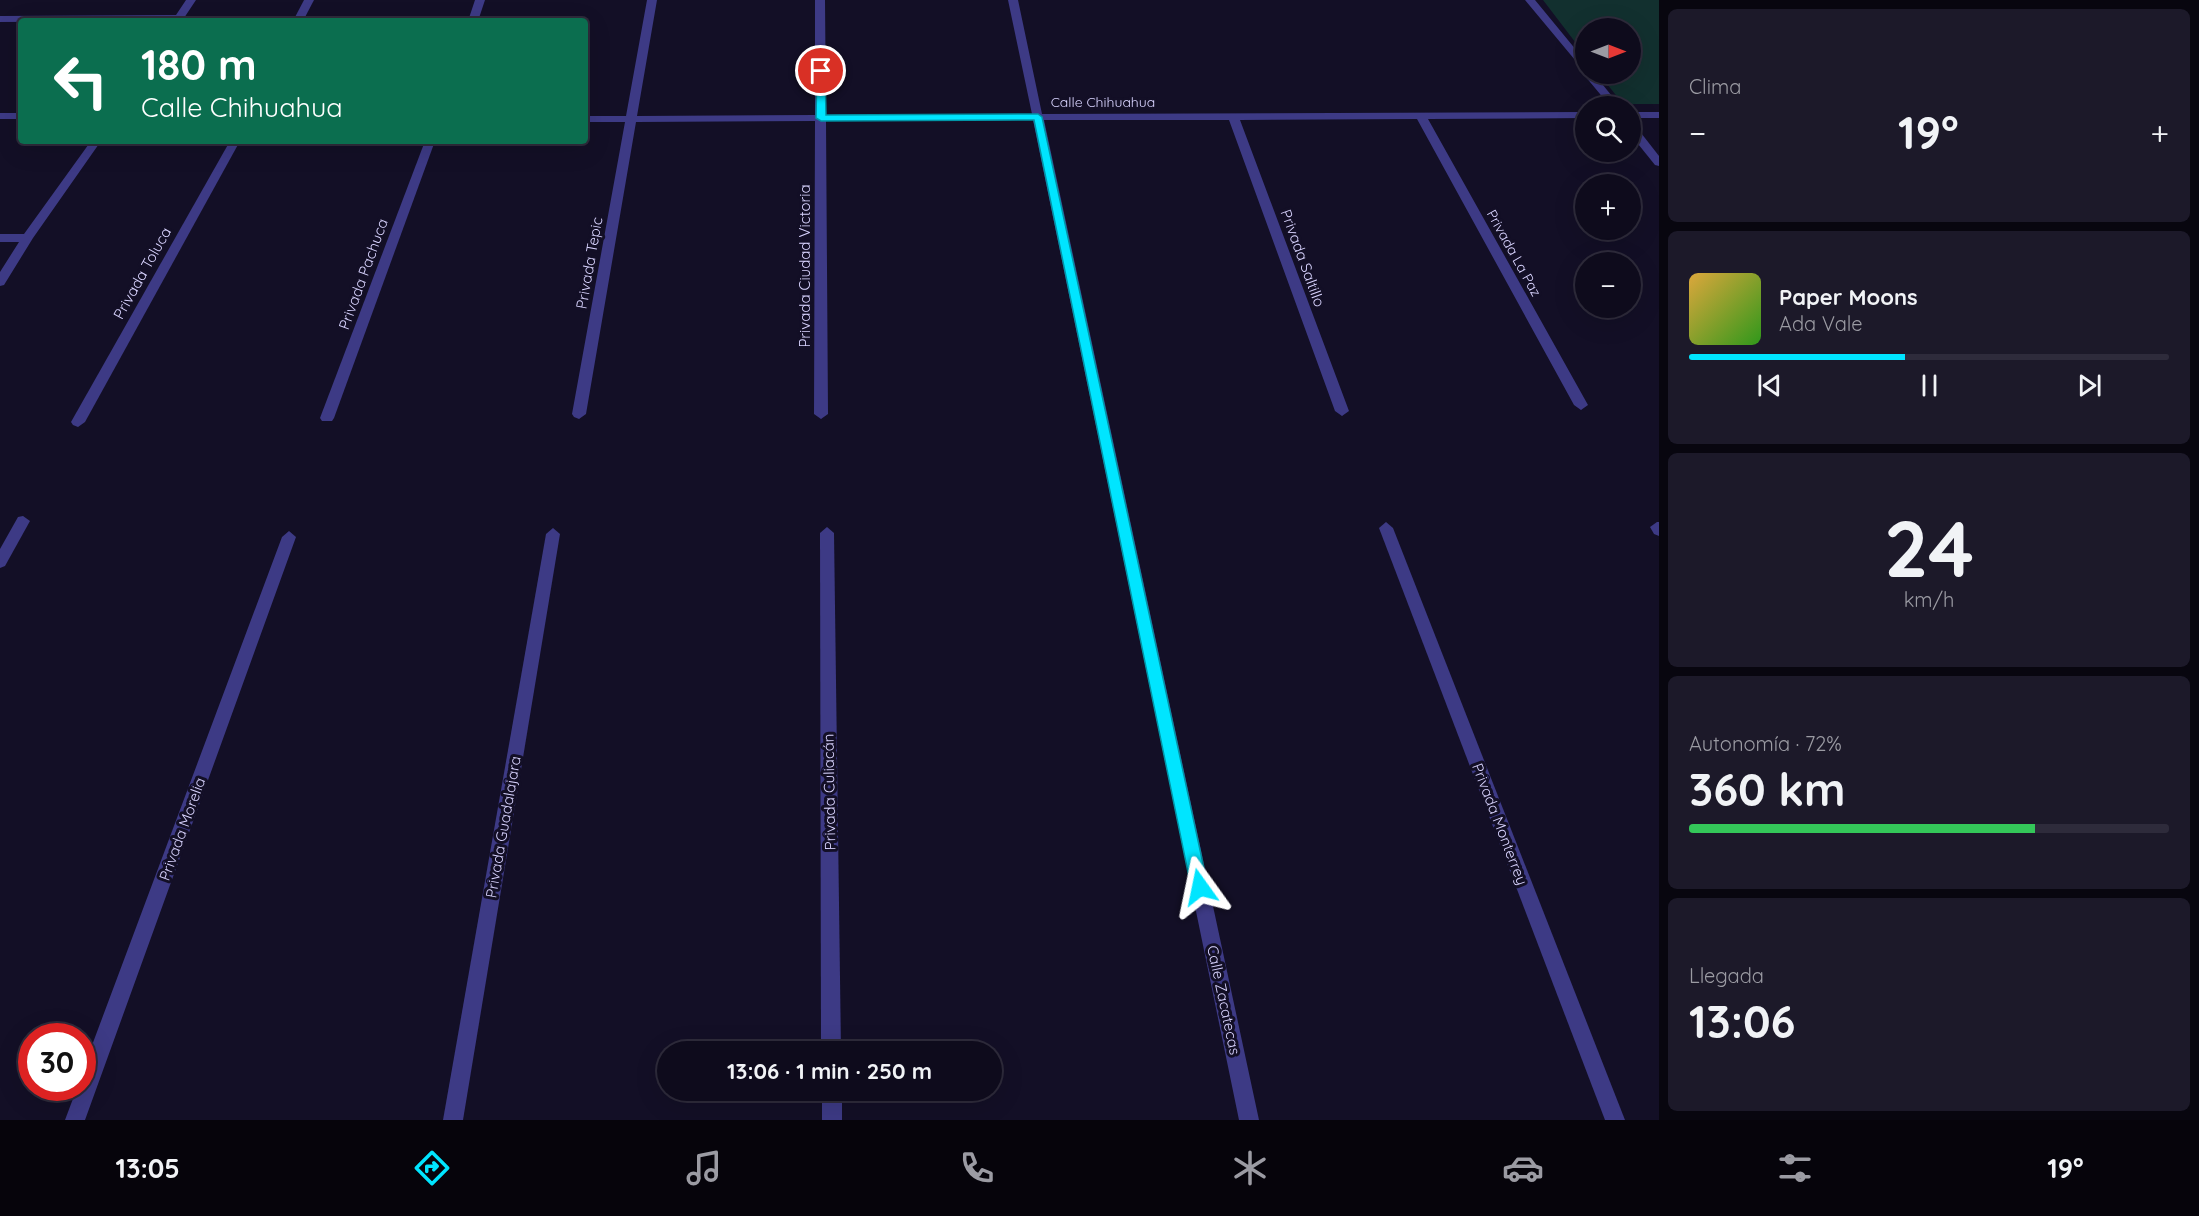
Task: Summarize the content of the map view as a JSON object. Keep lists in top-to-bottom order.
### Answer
{
  "streets": {
    "street": [
      "Calle Chihuahua",
      "Privada La Paz",
      "Privada Saltillo",
      "Privada Tepic",
      "Privada Ciudad Victoria",
      "Privada Toluca",
      "Privada Pachuca",
      "Privada Culiacán",
      "Privada Monterrey",
      "Privada Guadalajara",
      "Privada Morelia",
      "Calle Zacatecas"
    ]
  },
  "crossings": [
    ["Calle Chihuahua", "Privada La Paz"],
    ["Calle Chihuahua", "Privada Saltillo"],
    ["Calle Chihuahua", "Privada Tepic"],
    ["Calle Chihuahua", "Privada Ciudad Victoria"],
    ["Calle Chihuahua", "Calle Zacatecas"]
  ],
  "north": "right",
  "page": {
    "tile": [
      "Clima",
      ["24", "km/h"],
      ["Autonomía · 72%", "360 km"],
      ["Llegada", "13:06"]
    ],
    "map_buttons": ["+", "−"],
    "turn": ["180 m", "Calle Chihuahua"],
    "heat": ["−", "19°", "+"],
    "song": ["Paper Moons", "Ada Vale"],
    "limit": "30",
    "trip": "13:06 · 1 min · 250 m",
    "tabs": ["13:05", "19°"]
  }
}
